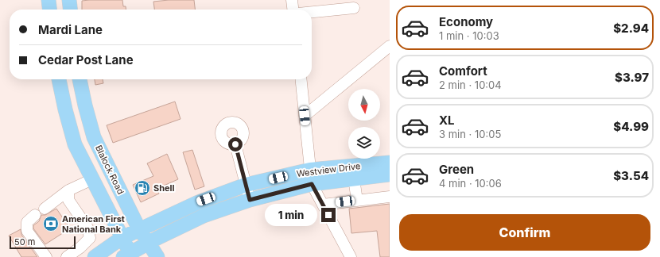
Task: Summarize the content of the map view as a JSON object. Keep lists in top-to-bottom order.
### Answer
{
  "streets": {
    "main road": ["Blalock Road", "Westview Drive"]
  },
  "crossings": [
    ["Blalock Road", "Westview Drive"]
  ],
  "places": {
    "fuel station": ["Shell"],
    "bank": ["American First National Bank"]
  },
  "scale_bar": "50 m",
  "north": "bottom",
  "page": {
    "list": [
      {
        "name": "Economy",
        "note": "1 min · 10:03",
        "value": "$2.94"
      },
      {
        "name": "Comfort",
        "note": "2 min · 10:04",
        "value": "$3.97"
      },
      {
        "name": "XL",
        "note": "3 min · 10:05",
        "value": "$4.99"
      },
      {
        "name": "Green",
        "note": "4 min · 10:06",
        "value": "$3.54"
      }
    ],
    "banner": ["Mardi Lane", "Cedar Post Lane"],
    "bubble": "1 min",
    "buttons": "Confirm",
    "scale": "50 m"
  }
}
